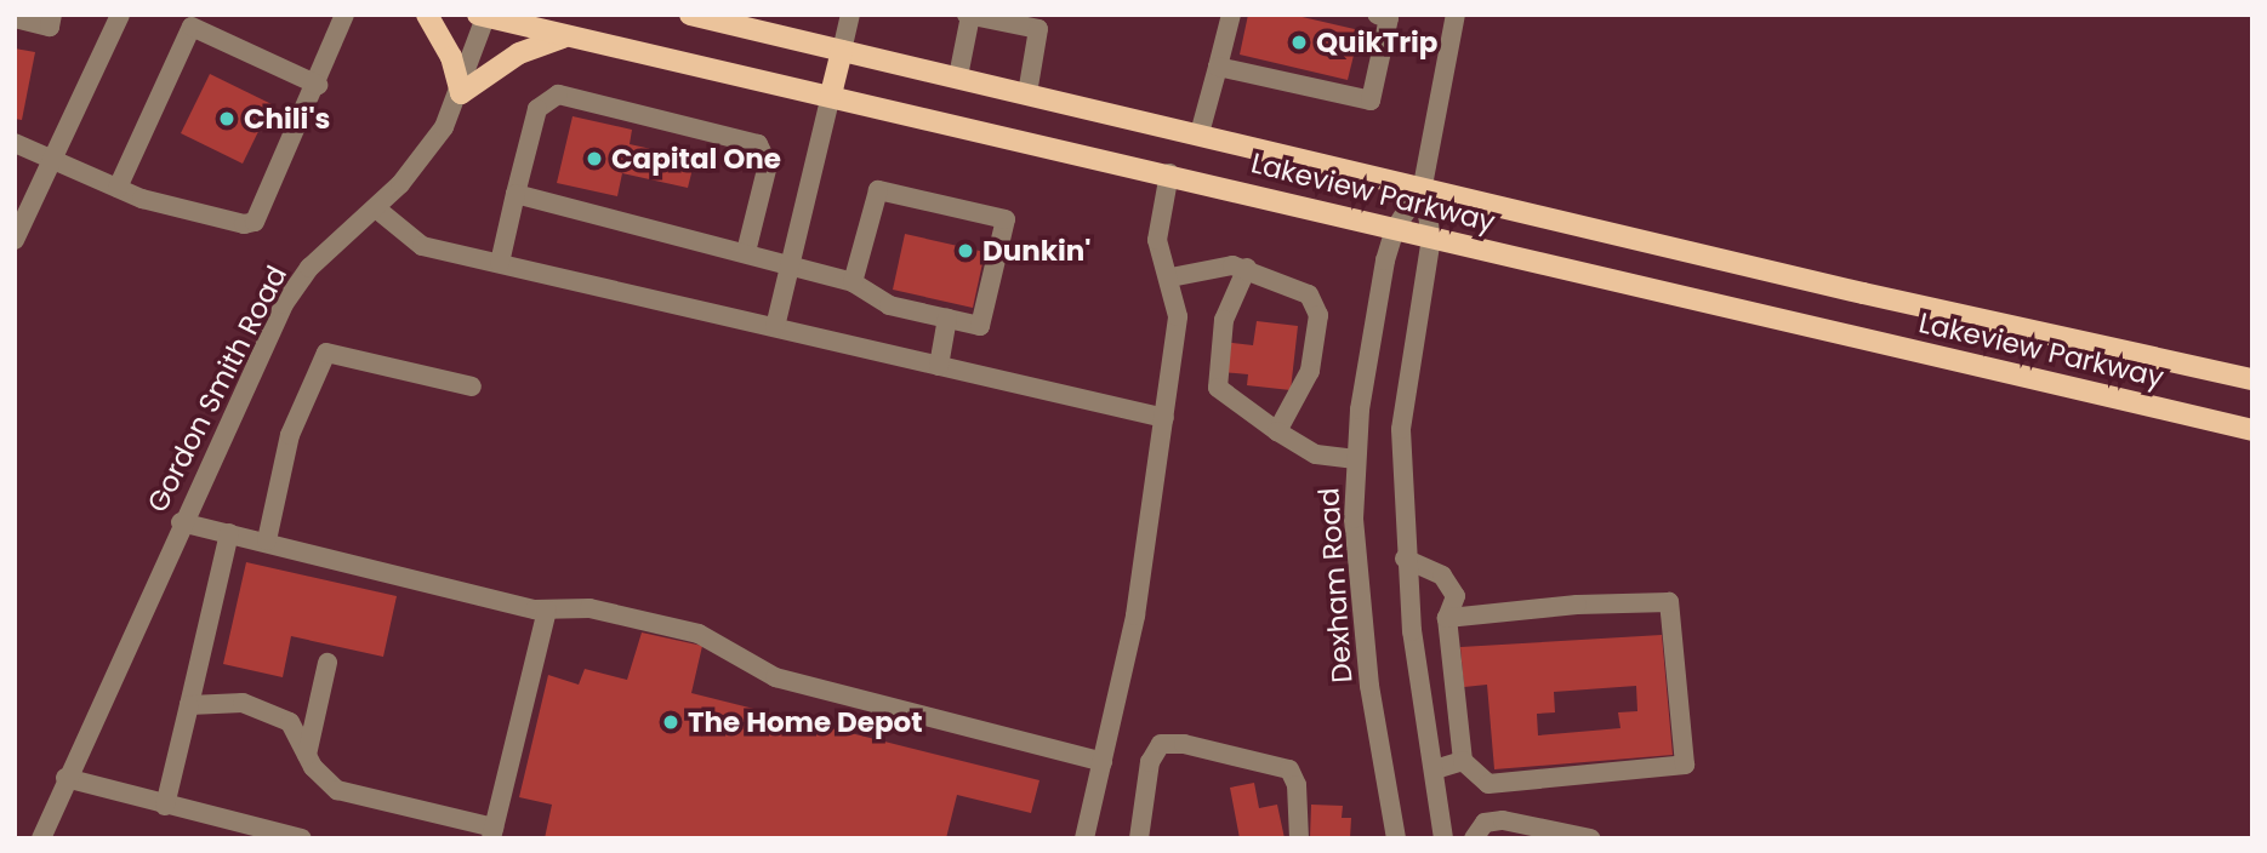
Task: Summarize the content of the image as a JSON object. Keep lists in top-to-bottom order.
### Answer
{
  "streets": {
    "main road": ["Lakeview Parkway"],
    "street": ["Gordon Smith Road", "Dexham Road"]
  },
  "crossings": [
    ["Lakeview Parkway", "Gordon Smith Road"],
    ["Lakeview Parkway", "Dexham Road"]
  ],
  "places": [
    "QuikTrip",
    "Chili's",
    "Capital One",
    "Dunkin'",
    "The Home Depot"
  ]
}
